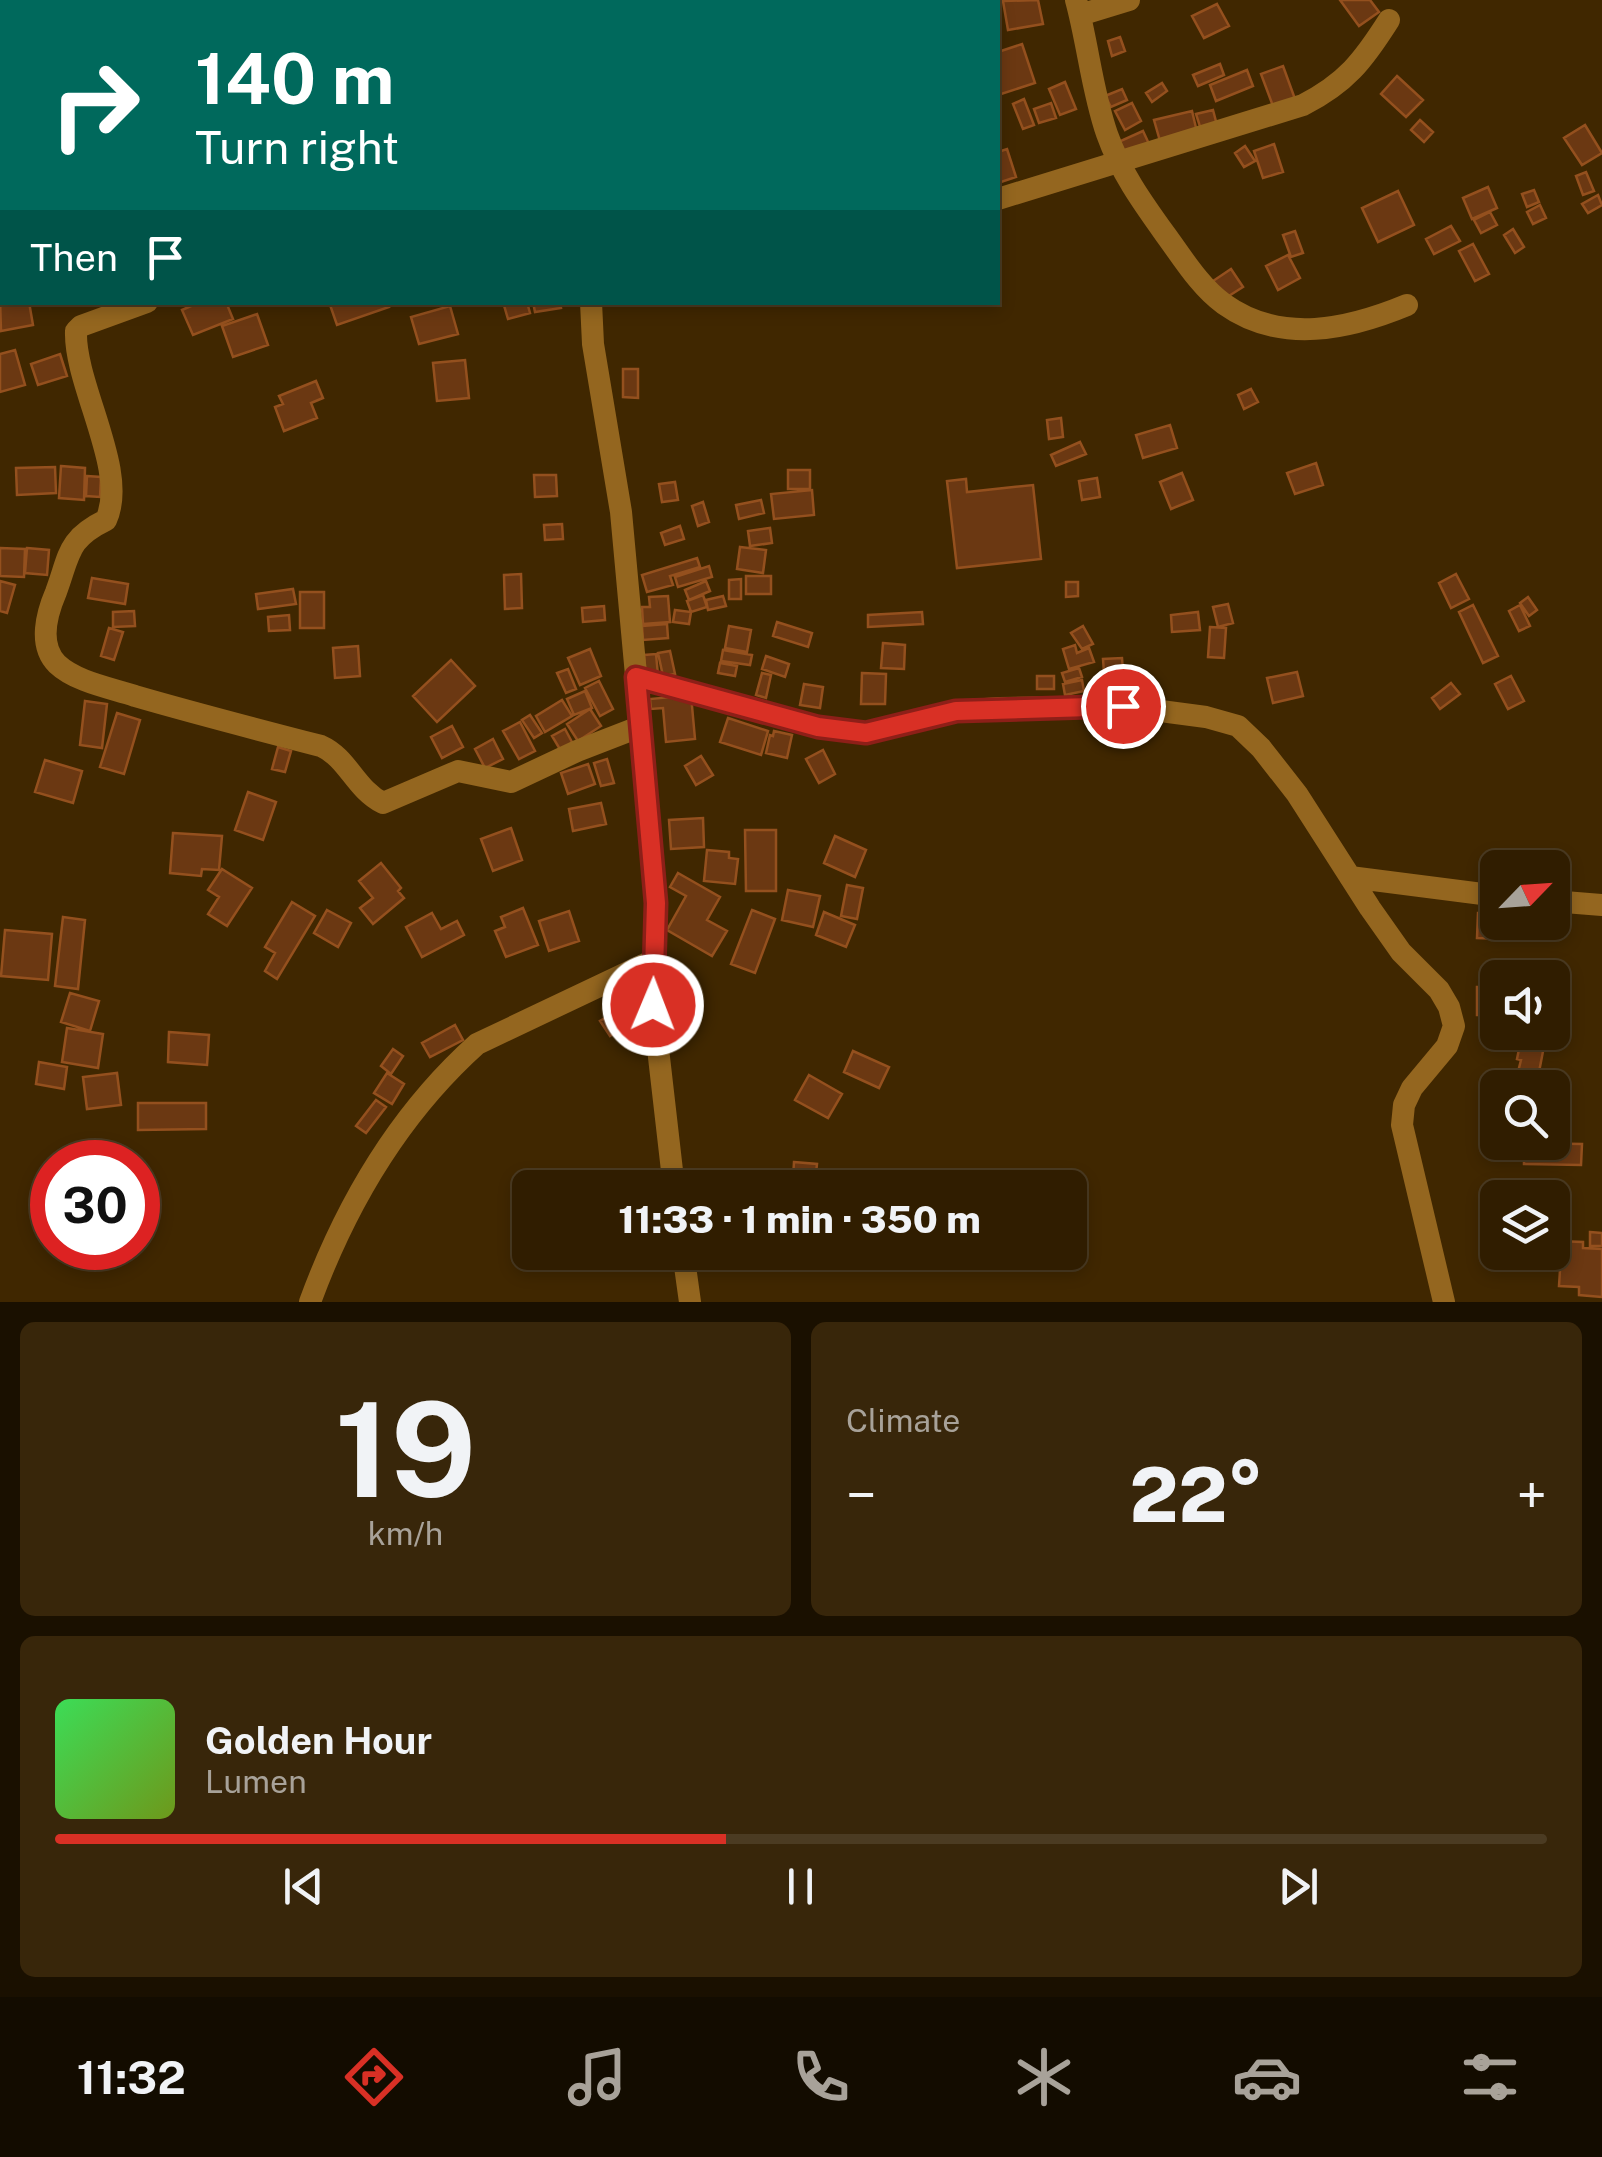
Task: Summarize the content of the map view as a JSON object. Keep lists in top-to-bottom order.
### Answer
{
  "north": "top right",
  "page": {
    "turn": ["140 m", "Turn right"],
    "then": "Then",
    "limit": "30",
    "trip": "11:33 · 1 min · 350 m",
    "tile": [
      ["19", "km/h"],
      "Climate"
    ],
    "heat": ["−", "22°", "+"],
    "song": ["Golden Hour", "Lumen"],
    "tabs": "11:32"
  }
}
